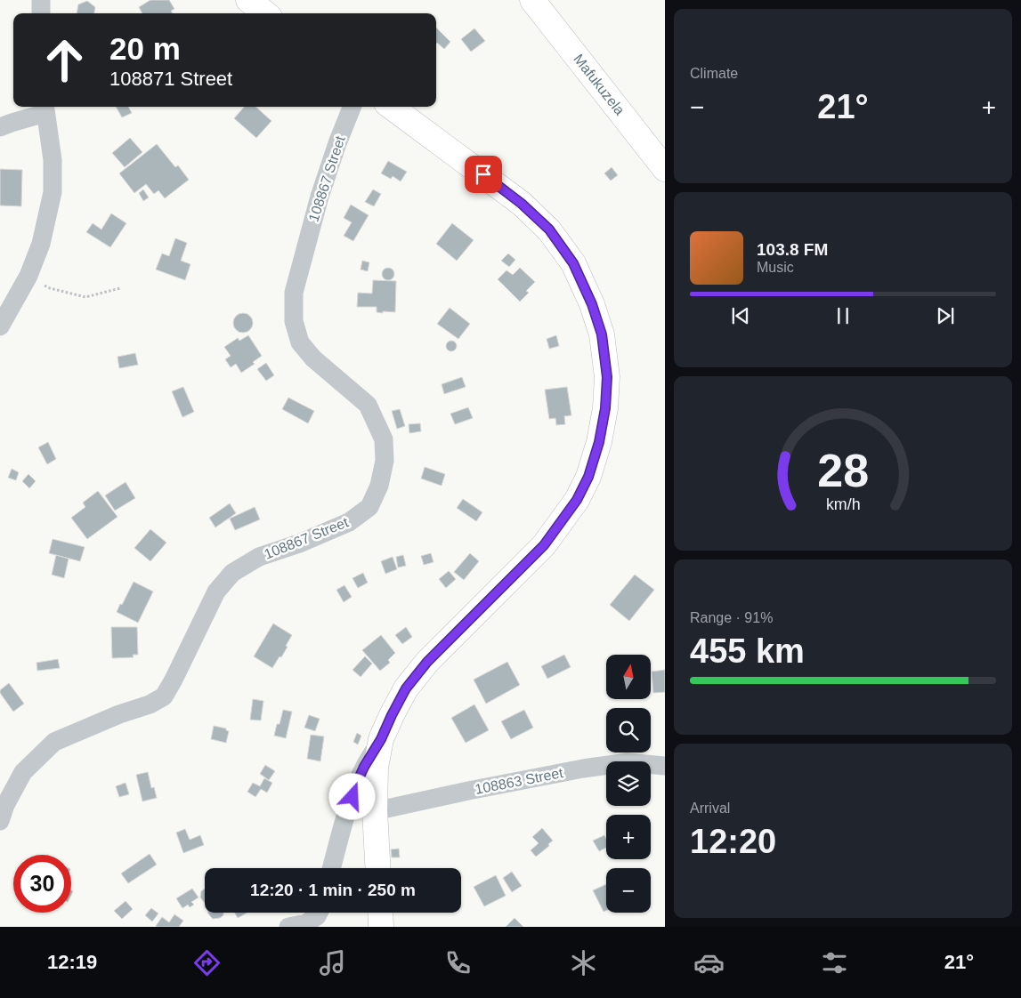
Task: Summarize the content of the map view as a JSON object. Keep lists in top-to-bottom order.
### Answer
{
  "streets": {
    "street": ["Mafukuzela", "108867 Street", "108863 Street"]
  },
  "north": "top",
  "page": {
    "tile": [
      "Climate",
      ["Range · 91%", "455 km"],
      ["Arrival", "12:20"]
    ],
    "turn": ["20 m", "108871 Street"],
    "heat": ["−", "21°", "+"],
    "song": ["103.8 FM", "Music"],
    "map_buttons": ["+", "−"],
    "limit": "30",
    "trip": "12:20 · 1 min · 250 m",
    "tabs": ["12:19", "21°"],
    "gauge": ["28", "km/h"]
  }
}
